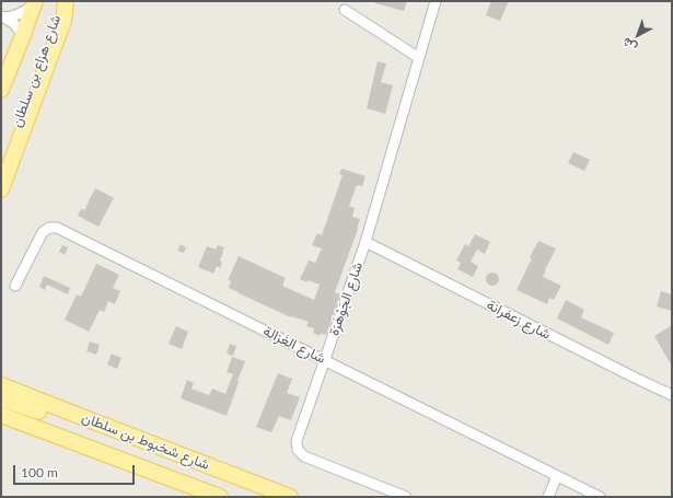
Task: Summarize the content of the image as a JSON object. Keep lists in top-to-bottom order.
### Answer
{
  "streets": {
    "main road": ["شارع هزاع بن سلطان", "شارع شخبوط بن سلطان"],
    "street": ["شارع الجَوْهَرَة", "شارع زعفرانة", "شارع الغَزالة"]
  },
  "crossings": [
    ["شارع الجَوْهَرَة", "شارع زعفرانة"],
    ["شارع الجَوْهَرَة", "شارع الغَزالة"]
  ],
  "scale_bar": "100 m",
  "north": "bottom left"
}
